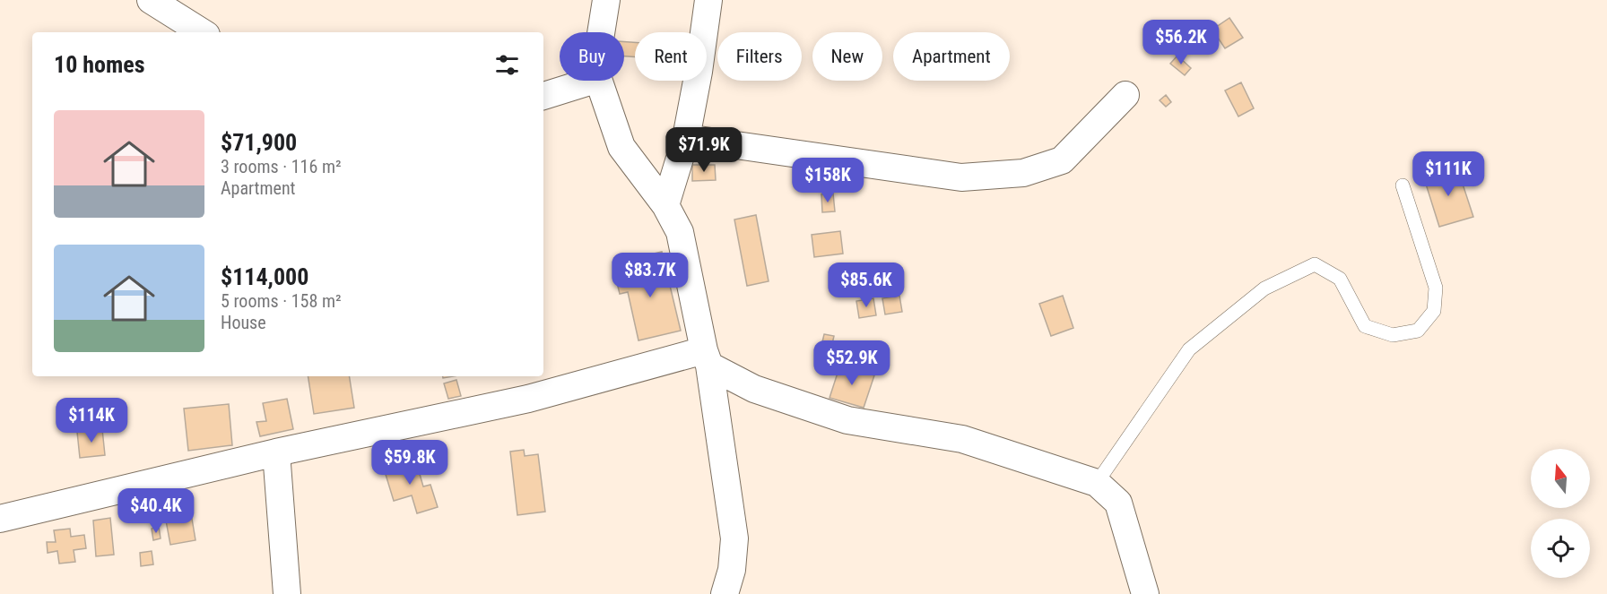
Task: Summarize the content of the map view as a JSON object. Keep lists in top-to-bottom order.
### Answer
{
  "north": "top",
  "page": {
    "price": [
      "$56.2K",
      "$71.9K",
      "$111K",
      "$158K",
      "$83.7K",
      "$85.6K",
      "$52.9K",
      "$114K",
      "$59.8K",
      "$40.4K"
    ],
    "chip": [
      "Buy",
      "Rent",
      "Filters",
      "New",
      "Apartment"
    ],
    "heading": "10 homes",
    "list": [
      {
        "name": "$71,900",
        "note": "3 rooms · 116 m² · Apartment"
      },
      {
        "name": "$114,000",
        "note": "5 rooms · 158 m² · House"
      }
    ]
  }
}
